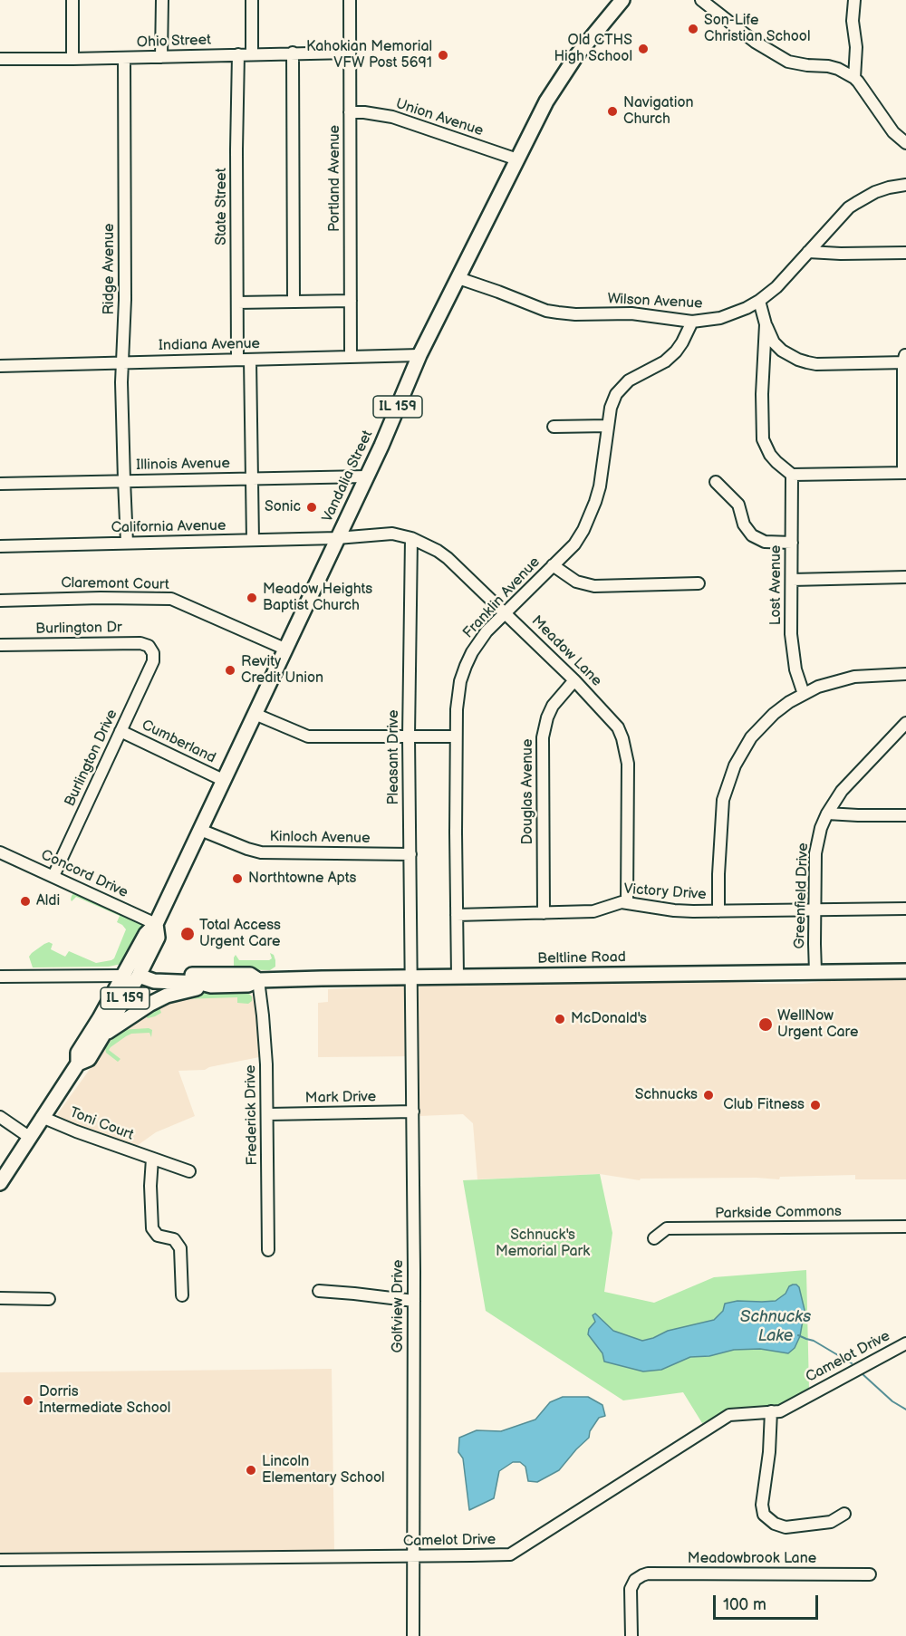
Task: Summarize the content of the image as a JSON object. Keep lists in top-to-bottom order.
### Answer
{
  "streets": {
    "main road": ["IL 159", "Vandalia Street", "Beltline Road"],
    "street": [
      "Ohio Street",
      "Union Avenue",
      "Portland Avenue",
      "State Street",
      "Ridge Avenue",
      "Wilson Avenue",
      "Indiana Avenue",
      "Illinois Avenue",
      "California Avenue",
      "Claremont Court",
      "Lost Avenue",
      "Franklin Avenue",
      "Burlington Dr",
      "Meadow Lane",
      "Cumberland",
      "Pleasant Drive",
      "Burlington Drive",
      "Douglas Avenue",
      "Kinloch Avenue",
      "Concord Drive",
      "Victory Drive",
      "Greenfield Drive",
      "Mark Drive",
      "Frederick Drive",
      "Toni Court",
      "Parkside Commons",
      "Golfview Drive",
      "Camelot Drive",
      "Meadowbrook Lane"
    ]
  },
  "crossings": [
    ["Ohio Street", "Portland Avenue"],
    ["Ohio Street", "State Street"],
    ["Ohio Street", "Ridge Avenue"],
    ["Union Avenue", "Portland Avenue"],
    ["Union Avenue", "Vandalia Street"],
    ["Portland Avenue", "Indiana Avenue"],
    ["State Street", "Indiana Avenue"],
    ["Ridge Avenue", "Indiana Avenue"],
    ["Ridge Avenue", "Illinois Avenue"],
    ["Ridge Avenue", "California Avenue"],
    ["Wilson Avenue", "Vandalia Street"],
    ["Wilson Avenue", "Franklin Avenue"],
    ["Indiana Avenue", "Vandalia Street"],
    ["Illinois Avenue", "Vandalia Street"],
    ["Vandalia Street", "California Avenue"],
    ["Vandalia Street", "Claremont Court"],
    ["Vandalia Street", "Meadow Lane"],
    ["Vandalia Street", "Cumberland"],
    ["Vandalia Street", "Kinloch Avenue"],
    ["Vandalia Street", "Concord Drive"],
    ["Vandalia Street", "Beltline Road"],
    ["Vandalia Street", "Toni Court"],
    ["California Avenue", "Meadow Lane"],
    ["Franklin Avenue", "Meadow Lane"],
    ["Franklin Avenue", "Victory Drive"],
    ["Franklin Avenue", "Beltline Road"],
    ["Burlington Dr", "Burlington Drive"],
    ["Meadow Lane", "Pleasant Drive"],
    ["Meadow Lane", "Douglas Avenue"],
    ["Meadow Lane", "Victory Drive"],
    ["Cumberland", "Burlington Drive"],
    ["Pleasant Drive", "Kinloch Avenue"],
    ["Pleasant Drive", "Beltline Road"],
    ["Pleasant Drive", "Golfview Drive"],
    ["Burlington Drive", "Concord Drive"],
    ["Douglas Avenue", "Victory Drive"],
    ["Victory Drive", "Greenfield Drive"],
    ["Greenfield Drive", "Beltline Road"],
    ["Beltline Road", "Frederick Drive"],
    ["Beltline Road", "Golfview Drive"],
    ["Mark Drive", "Frederick Drive"],
    ["Mark Drive", "Golfview Drive"],
    ["Golfview Drive", "Camelot Drive"]
  ],
  "water": ["Schnucks Lake"],
  "parks": ["Schnuck's Memorial Park"],
  "places": [
    "Son-Life Christian School",
    "Old CTHS High School",
    "Kahokian Memorial VFW Post 5691",
    "Navigation Church",
    "Sonic",
    "Meadow Heights Baptist Church",
    "Revity Credit Union",
    "Northtowne Apts",
    "Aldi",
    "Total Access Urgent Care",
    "McDonald's",
    "WellNow Urgent Care",
    "Schnucks",
    "Club Fitness",
    "Dorris Intermediate School",
    "Lincoln Elementary School"
  ],
  "scale_bar": "100 m"
}
